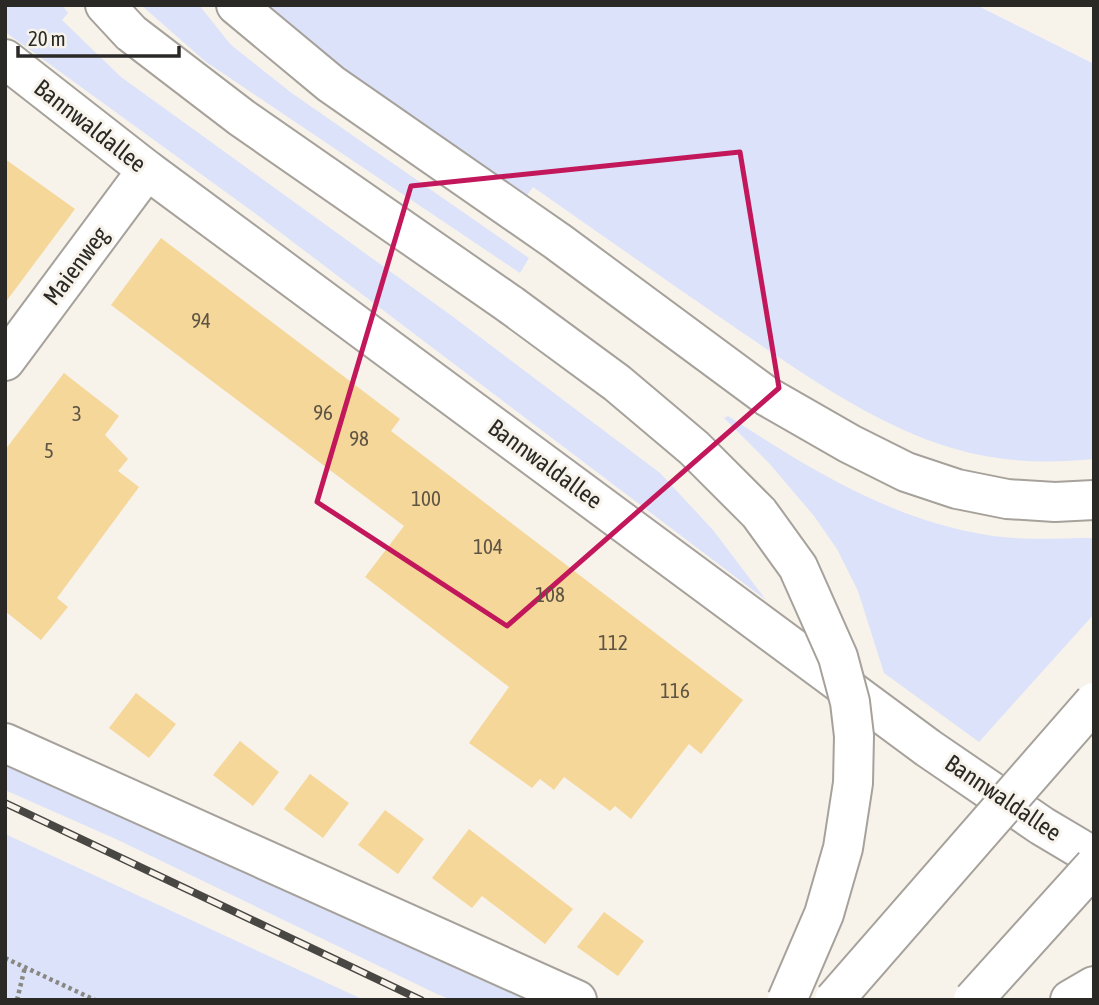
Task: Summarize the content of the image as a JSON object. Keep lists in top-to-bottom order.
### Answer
{
  "streets": {
    "main road": ["Bannwaldallee", "Maienweg"]
  },
  "crossings": [
    ["Bannwaldallee", "Maienweg"]
  ],
  "house_numbers": [
    "94",
    "96",
    "3",
    "98",
    "5",
    "100",
    "104",
    "108",
    "112",
    "116"
  ],
  "scale_bar": "20 m"
}
